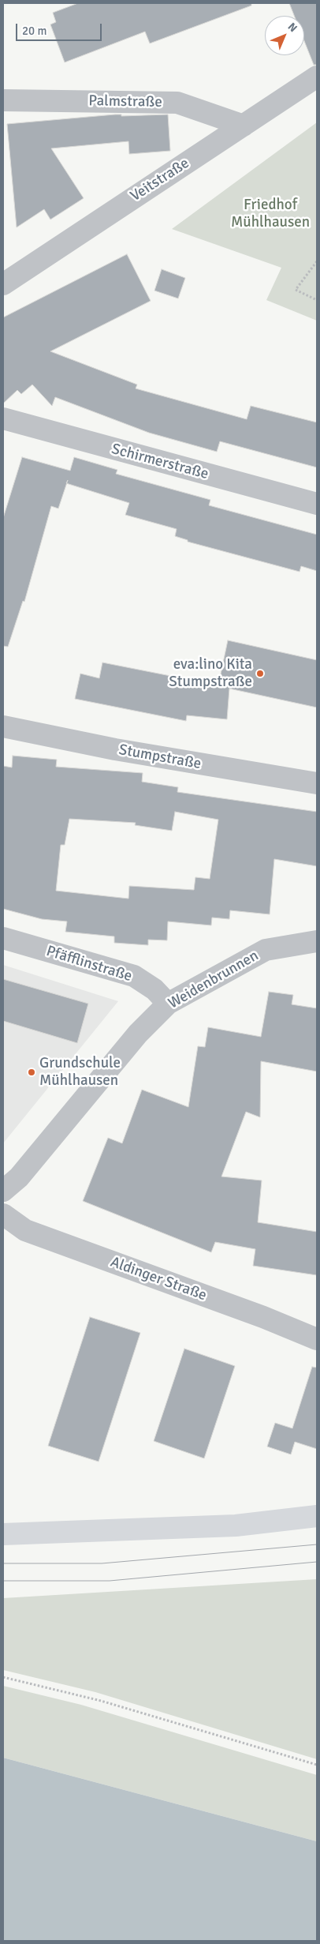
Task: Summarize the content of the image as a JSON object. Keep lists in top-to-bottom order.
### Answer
{
  "streets": {
    "street": [
      "Palmstraße",
      "Veitstraße",
      "Schirmerstraße",
      "Stumpstraße",
      "Pfäfflinstraße",
      "Weidenbrunnen",
      "Aldinger Straße"
    ]
  },
  "crossings": [
    ["Palmstraße", "Veitstraße"],
    ["Pfäfflinstraße", "Weidenbrunnen"]
  ],
  "parks": ["Friedhof Mühlhausen"],
  "places": ["eva:lino Kita Stumpstraße", "Grundschule Mühlhausen"],
  "scale_bar": "20 m",
  "north": "top right"
}
